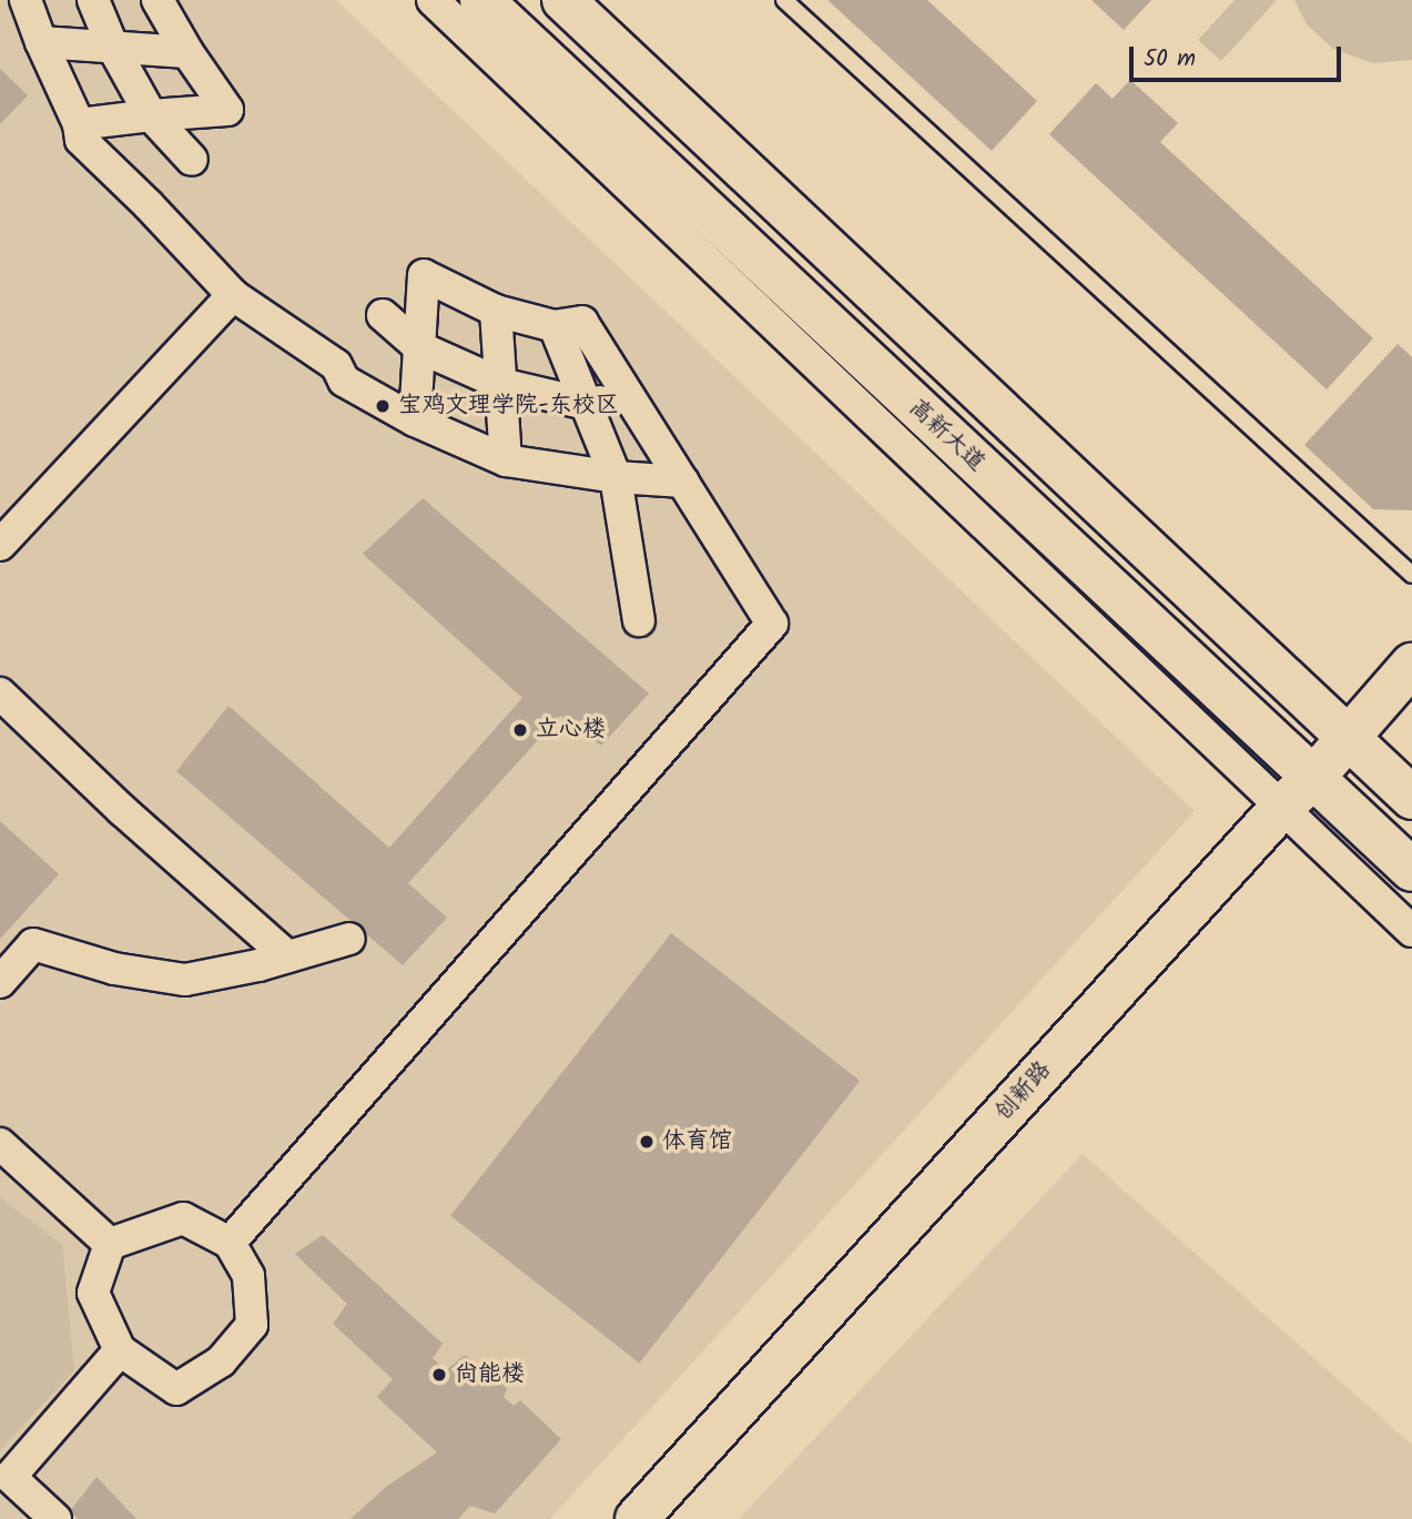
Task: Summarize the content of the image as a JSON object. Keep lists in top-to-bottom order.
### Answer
{
  "streets": {
    "main road": ["高新大道", "创新路"]
  },
  "crossings": [
    ["高新大道", "创新路"]
  ],
  "places": [
    "宝鸡文理学院-东校区",
    "立心楼",
    "体育馆",
    "尚能楼"
  ],
  "scale_bar": "50 m"
}
